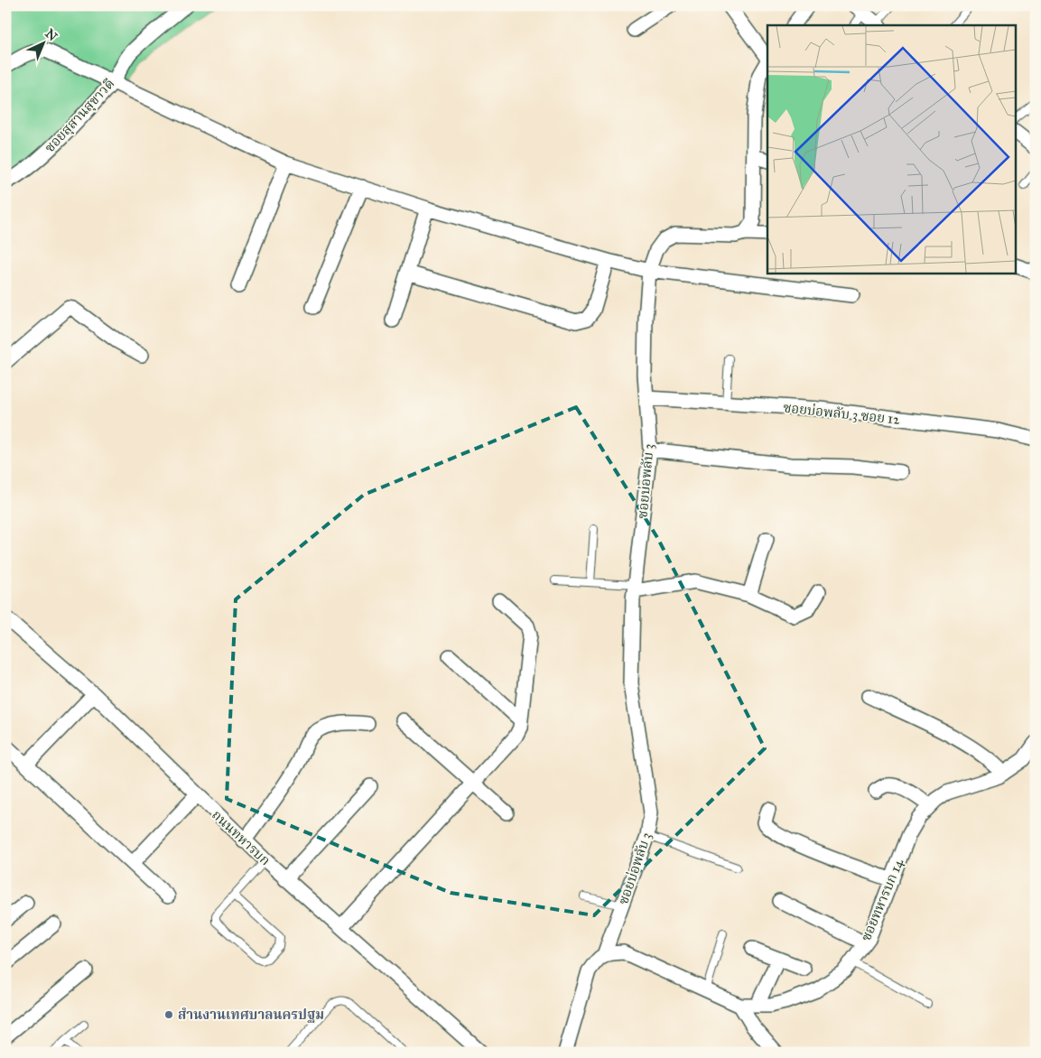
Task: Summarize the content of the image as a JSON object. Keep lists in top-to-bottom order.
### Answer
{
  "streets": {
    "street": [
      "ซอยสุสานสุขาวดี",
      "ซอยบ่อพลับ 3 ซอย 12",
      "ซอยบ่อพลับ 3",
      "ถนนทหารบก",
      "ซอยทหารบก 14"
    ]
  },
  "crossings": [
    ["ซอยบ่อพลับ 3 ซอย 12", "ซอยบ่อพลับ 3"],
    ["ซอยบ่อพลับ 3", "ซอยทหารบก 14"]
  ],
  "places": ["สำนงานเทศบาลนครปฐม"],
  "north": "top right"
}
